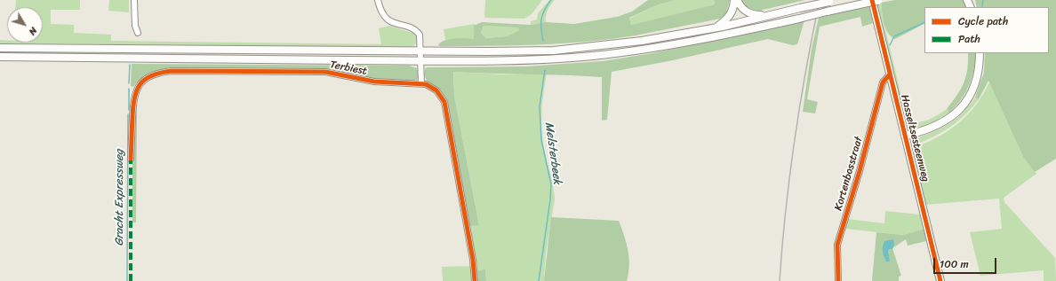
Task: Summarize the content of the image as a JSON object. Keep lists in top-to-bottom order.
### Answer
{
  "streets": {
    "main road": ["Hasseltsesteenweg"],
    "street": ["Terbiest", "Kortenbosstraat"]
  },
  "crossings": [
    ["Hasseltsesteenweg", "Kortenbosstraat"]
  ],
  "water": ["Melsterbeek", "Gracht Expressweg"],
  "legend": ["Cycle path", "Path"],
  "scale_bar": "100 m",
  "north": "bottom right"
}
